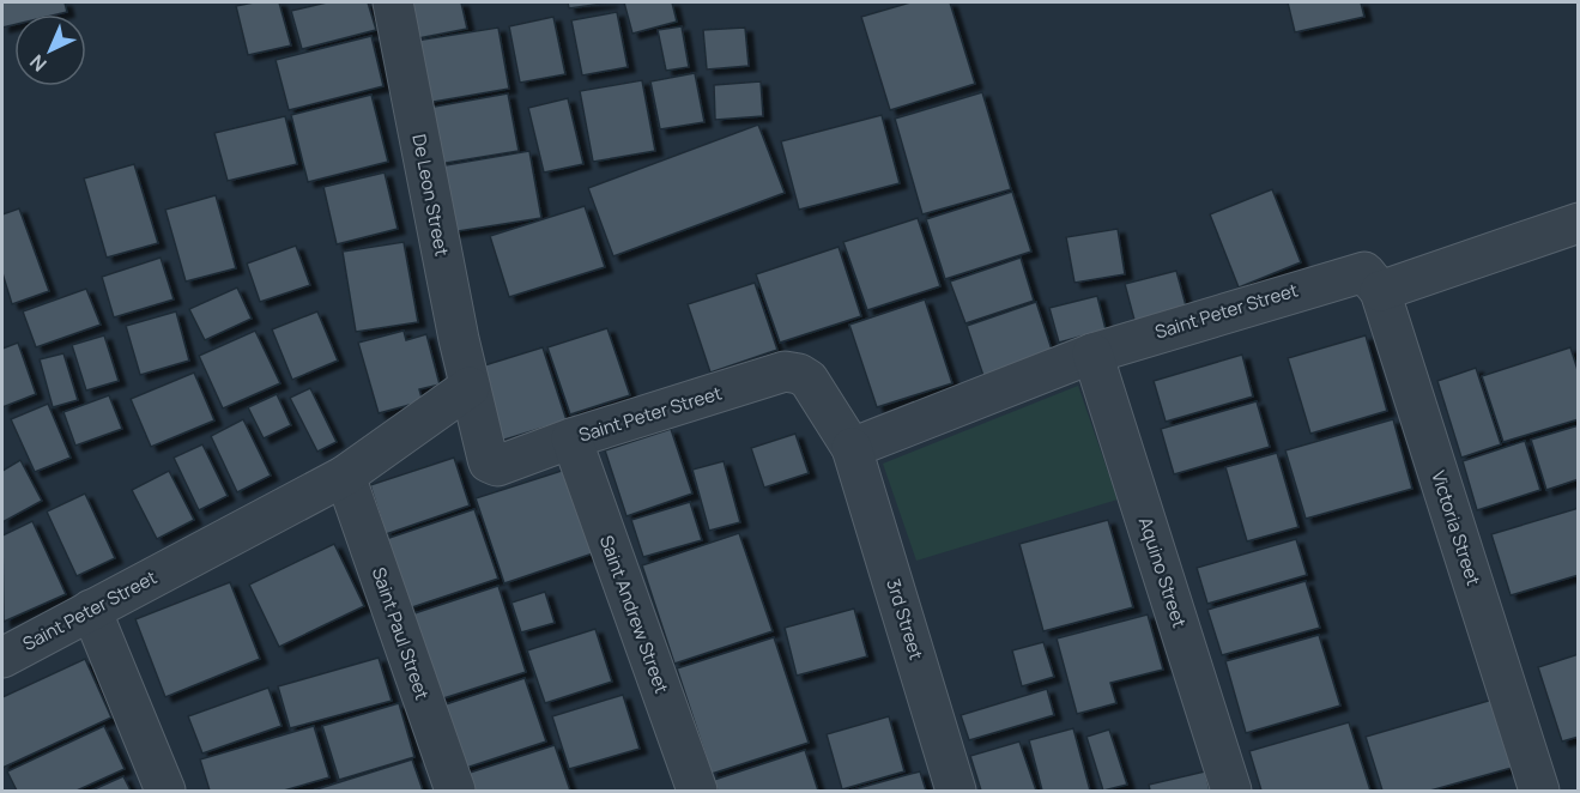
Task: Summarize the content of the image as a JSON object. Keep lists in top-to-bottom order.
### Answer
{
  "streets": {
    "street": [
      "De Leon Street",
      "Saint Peter Street",
      "Victoria Street",
      "Aquino Street",
      "Saint Andrew Street",
      "3rd Street",
      "Saint Paul Street"
    ]
  },
  "crossings": [
    ["De Leon Street", "Saint Peter Street"],
    ["Saint Peter Street", "Victoria Street"],
    ["Saint Peter Street", "Aquino Street"],
    ["Saint Peter Street", "Saint Andrew Street"],
    ["Saint Peter Street", "3rd Street"],
    ["Saint Peter Street", "Saint Paul Street"]
  ],
  "north": "bottom left"
}
